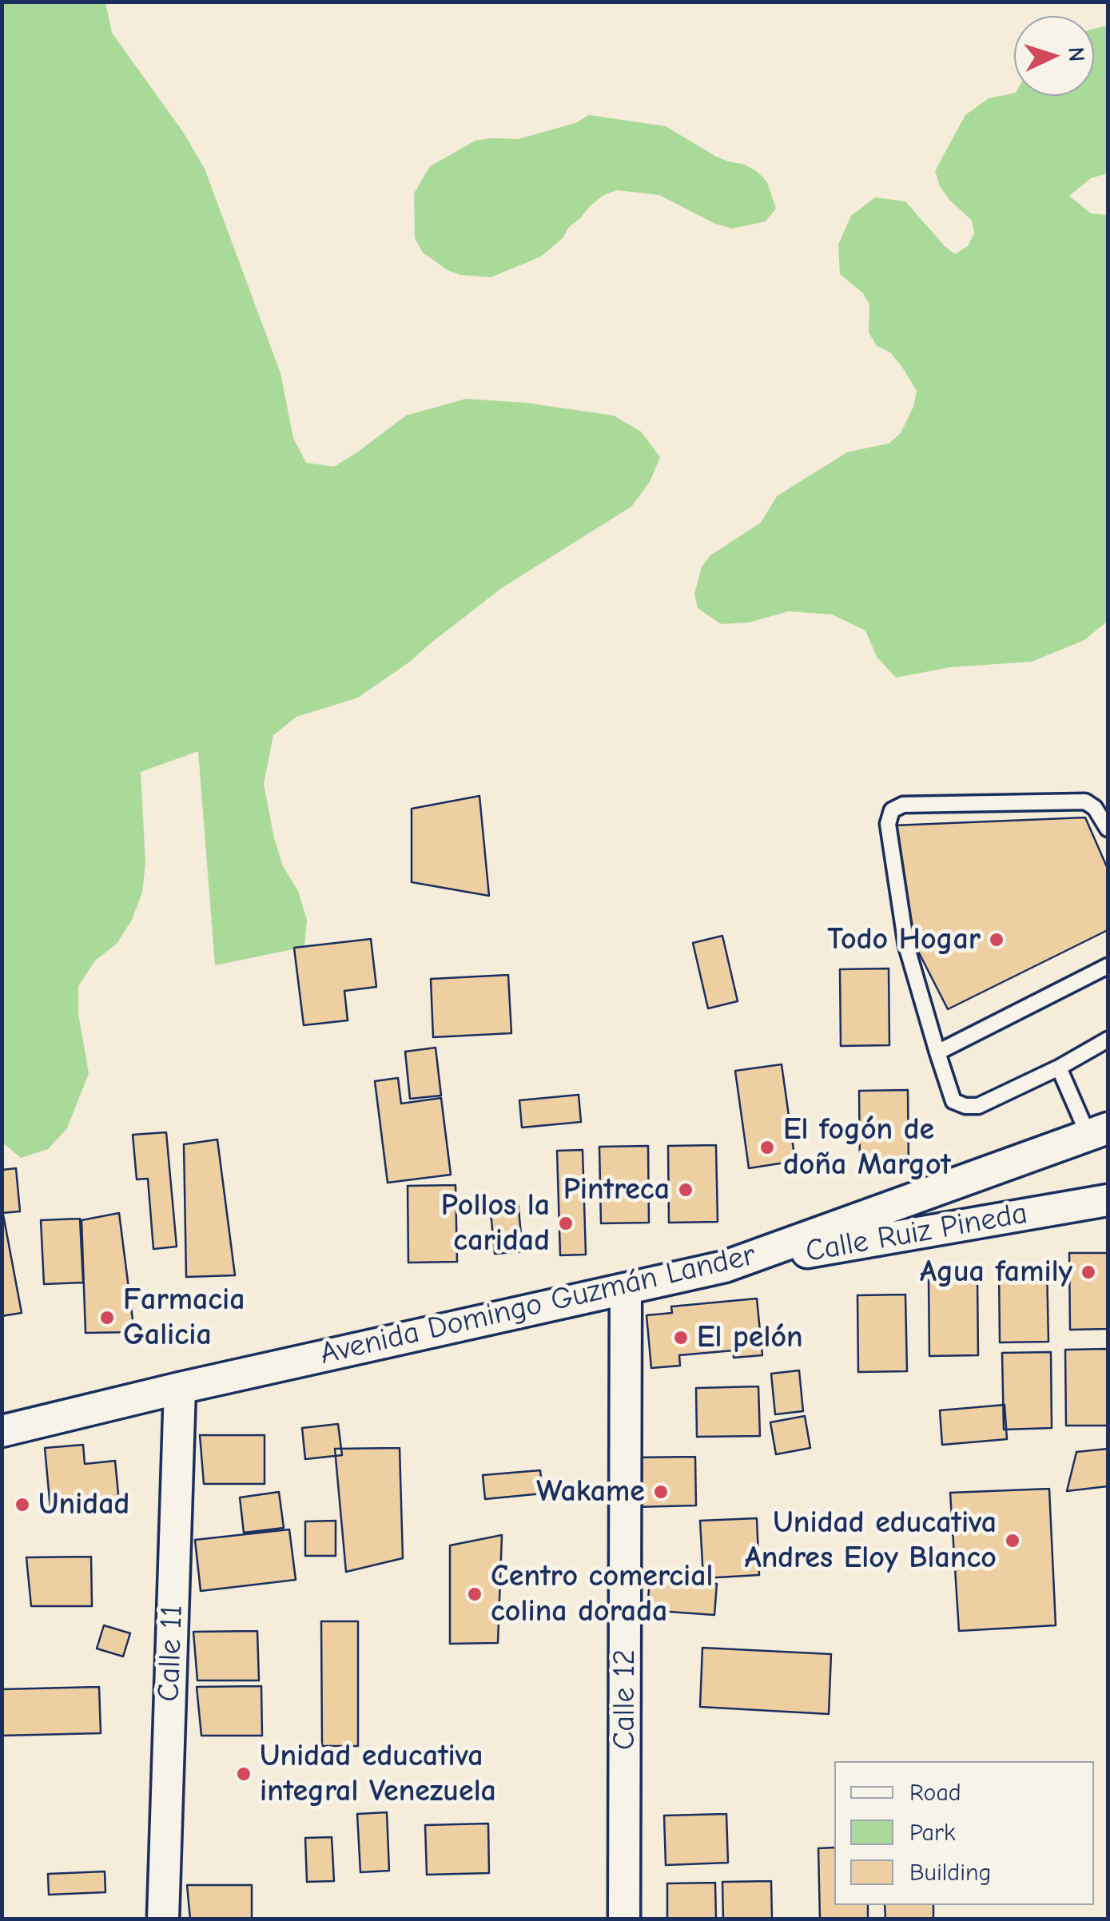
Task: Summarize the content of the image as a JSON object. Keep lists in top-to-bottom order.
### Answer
{
  "streets": {
    "street": [
      "Calle Ruiz Pineda",
      "Avenida Domingo Guzmán Lander",
      "Calle 11",
      "Calle 12"
    ]
  },
  "crossings": [
    ["Calle Ruiz Pineda", "Avenida Domingo Guzmán Lander"],
    ["Avenida Domingo Guzmán Lander", "Calle 11"],
    ["Avenida Domingo Guzmán Lander", "Calle 12"]
  ],
  "places": [
    "Todo Hogar",
    "El fogón de doña Margot",
    "Pintreca",
    "Pollos la caridad",
    "Agua family",
    "Farmacia Galicia",
    "El pelón",
    "Wakame",
    "Unidad",
    "Unidad educativa Andres Eloy Blanco",
    "Centro comercial colina dorada",
    "Unidad educativa integral Venezuela"
  ],
  "legend": ["Road", "Park", "Building"],
  "north": "right"
}
